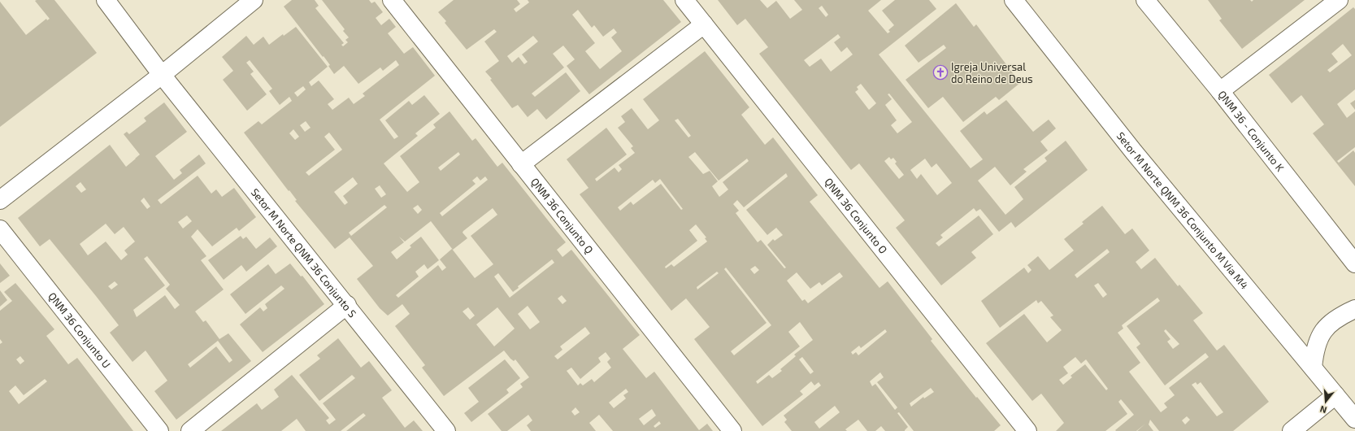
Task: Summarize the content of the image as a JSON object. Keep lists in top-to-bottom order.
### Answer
{
  "streets": {
    "street": [
      "QNM 36 - Conjunto K",
      "Setor M Norte QNM 36 Conjunto M Via M4",
      "QNM 36 Conjunto Q",
      "QNM 36 Conjunto O",
      "Setor M Norte QNM 36 Conjunto S",
      "QNM 36 Conjunto U"
    ]
  },
  "places": {
    "church": ["Igreja Universal do Reino de Deus"]
  },
  "north": "bottom"
}
